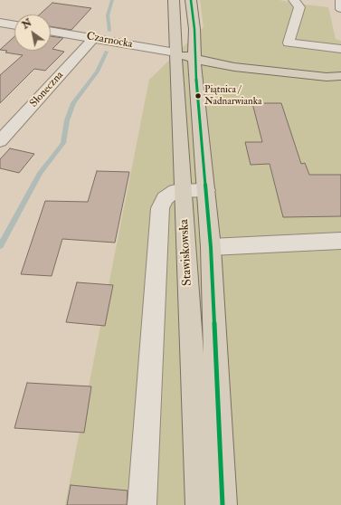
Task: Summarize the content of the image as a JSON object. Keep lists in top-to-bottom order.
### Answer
{
  "streets": {
    "main road": ["Stawiskowska"],
    "street": ["Czarnocka", "Słoneczna"]
  },
  "crossings": [
    ["Czarnocka", "Słoneczna"],
    ["Czarnocka", "Stawiskowska"]
  ],
  "places": ["Piątnica / Nadnarwianka"],
  "north": "top left"
}
